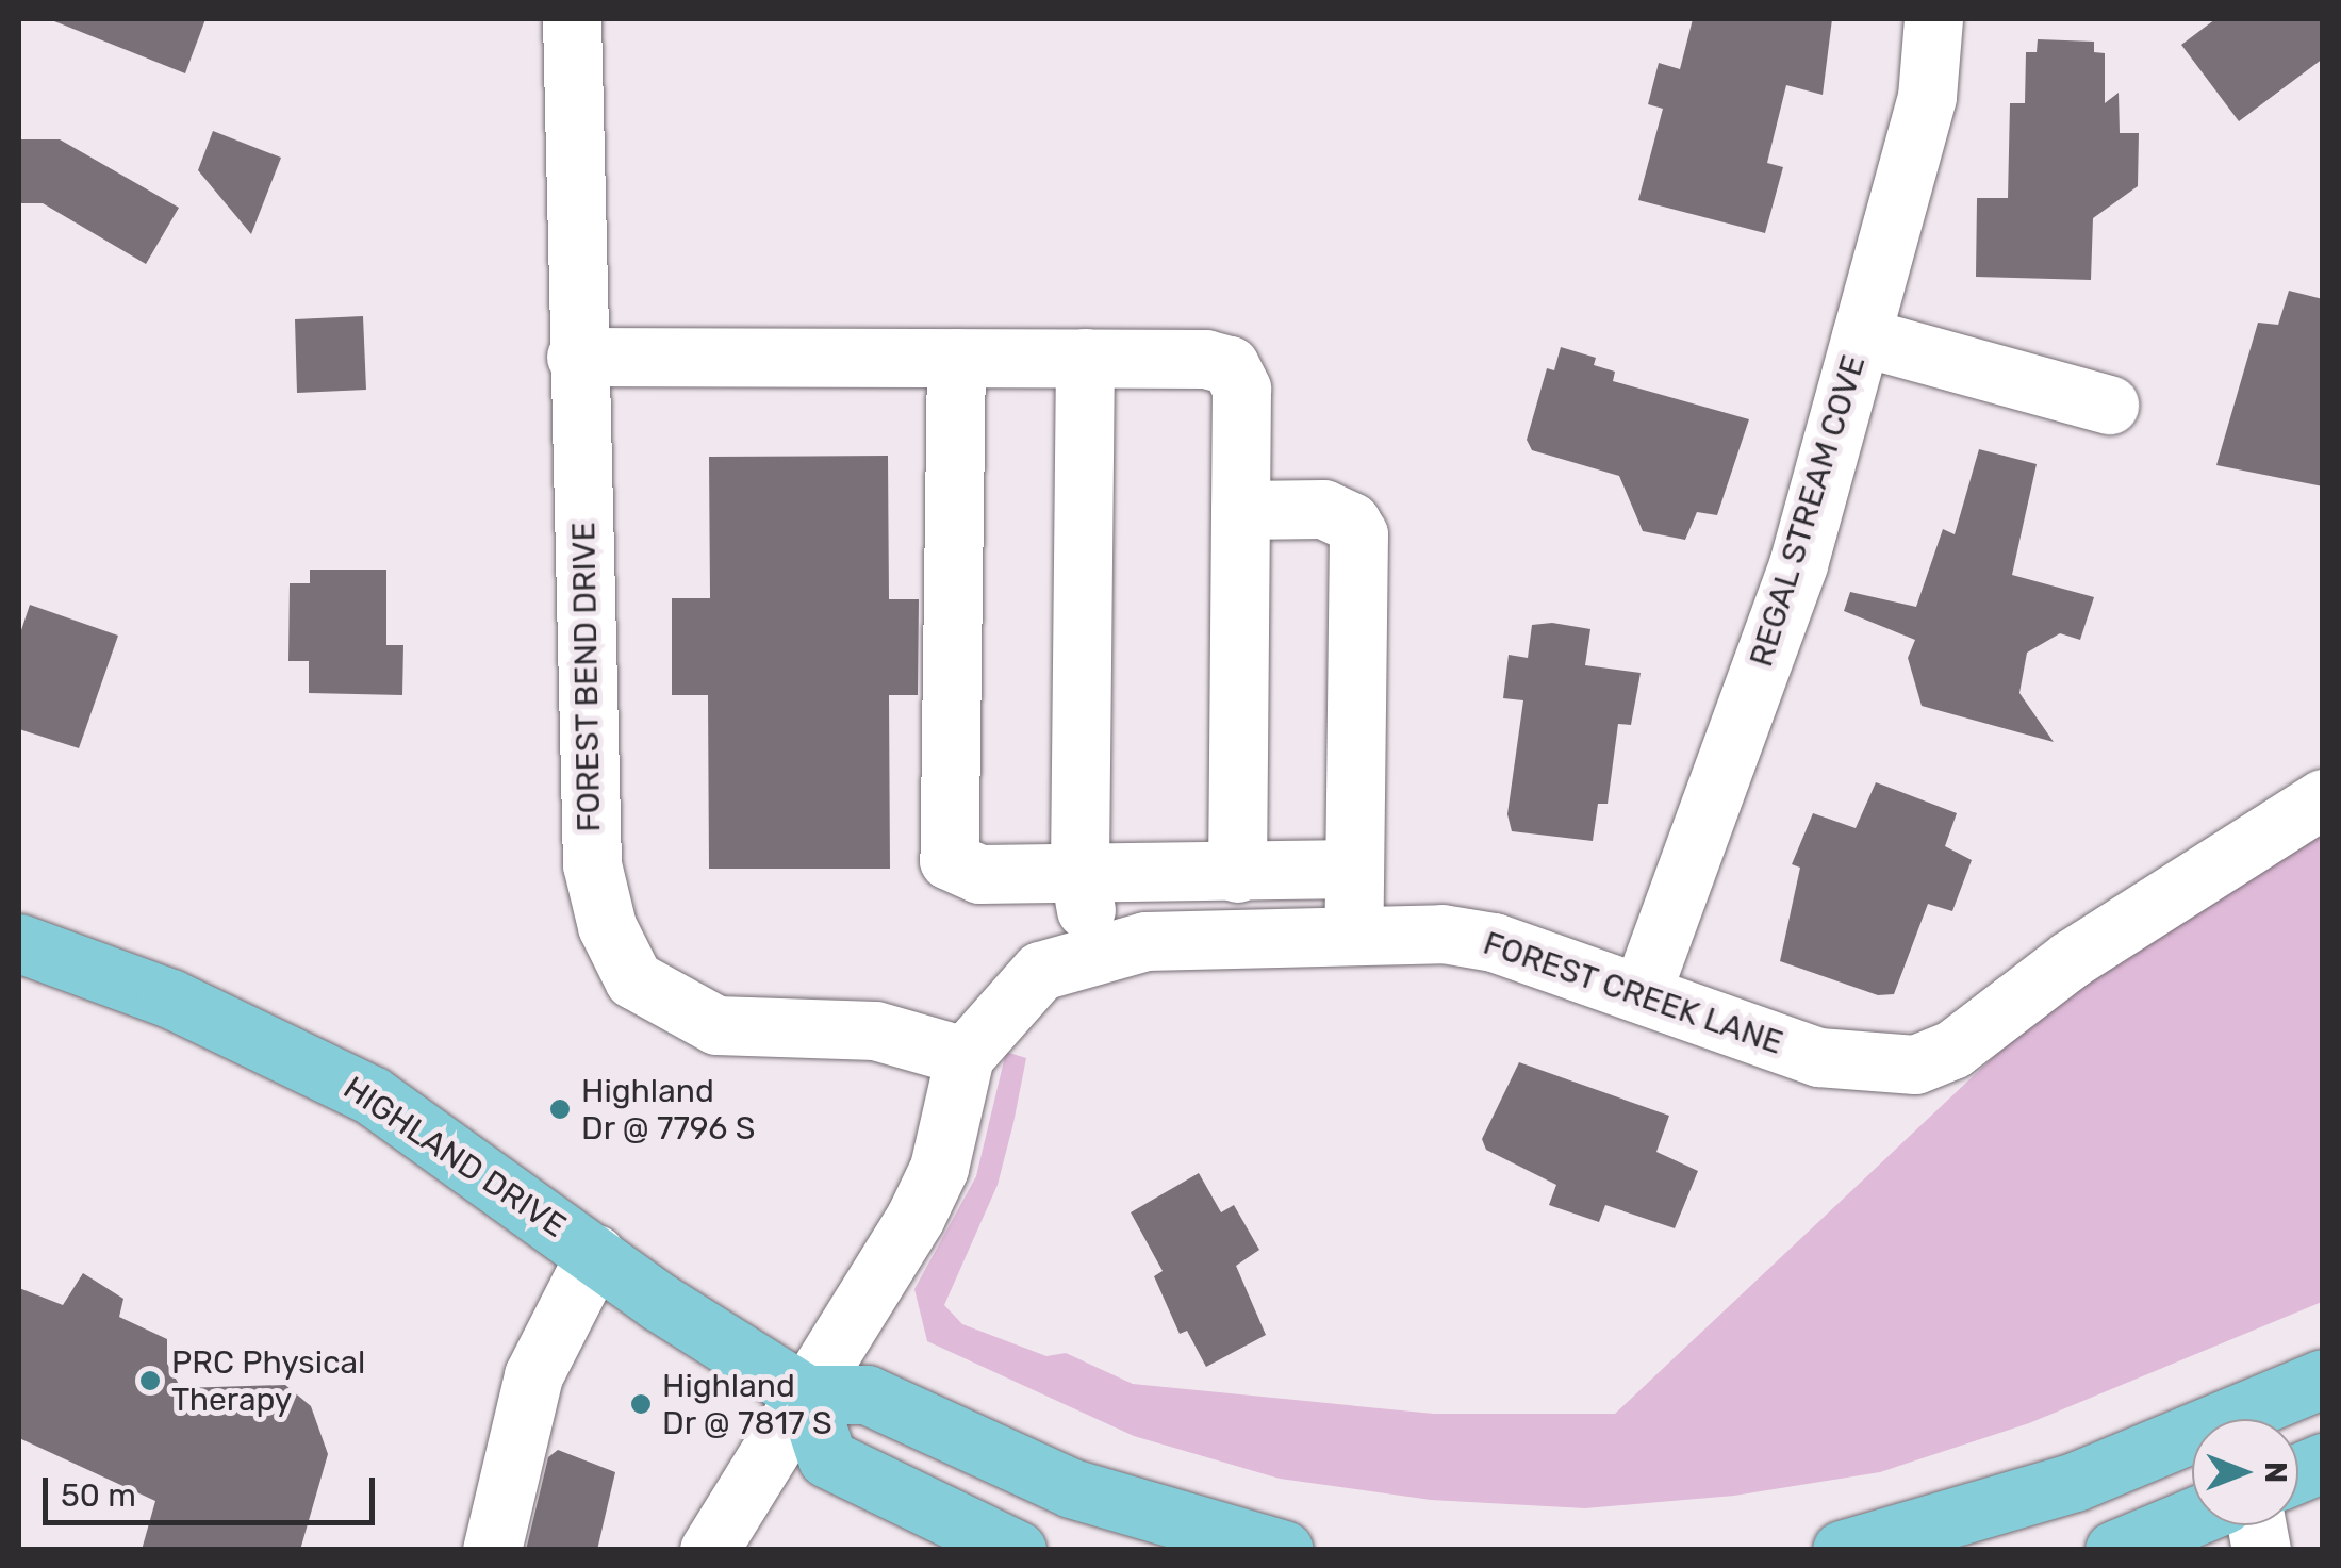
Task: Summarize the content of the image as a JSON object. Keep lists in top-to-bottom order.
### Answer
{
  "streets": {
    "main road": ["HIGHLAND DRIVE"],
    "street": ["REGAL STREAM COVE", "FOREST BEND DRIVE", "FOREST CREEK LANE"]
  },
  "crossings": [
    ["REGAL STREAM COVE", "FOREST CREEK LANE"],
    ["FOREST BEND DRIVE", "FOREST CREEK LANE"],
    ["FOREST CREEK LANE", "HIGHLAND DRIVE"]
  ],
  "places": ["Highland Dr @ 7796 S", "PRC Physical Therapy", "Highland Dr @ 7817 S"],
  "scale_bar": "50 m",
  "north": "right"
}
